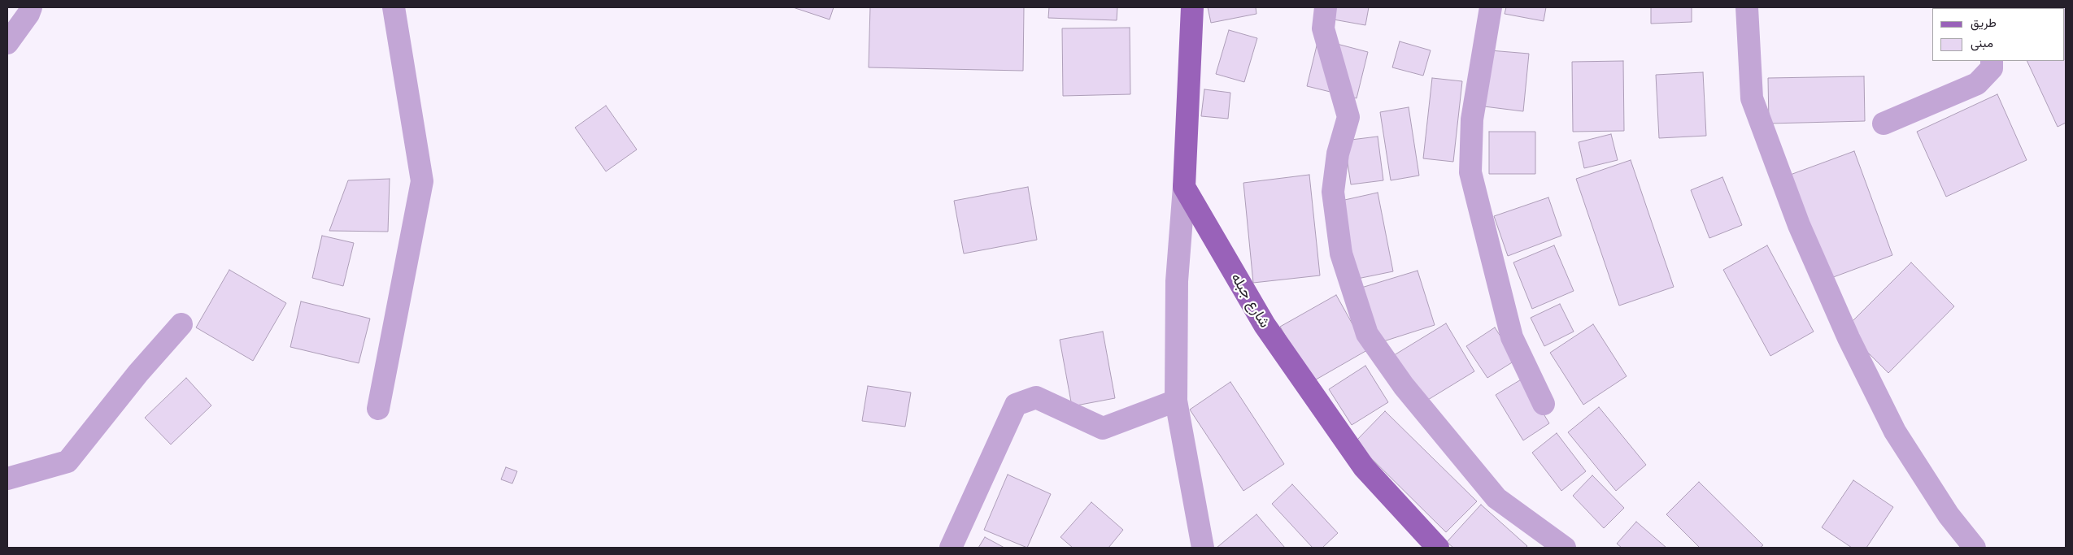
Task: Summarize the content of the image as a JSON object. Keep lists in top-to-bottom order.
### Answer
{
  "streets": {
    "main road": ["شارع جبله"]
  },
  "legend": ["طريق", "مبنى"]
}
